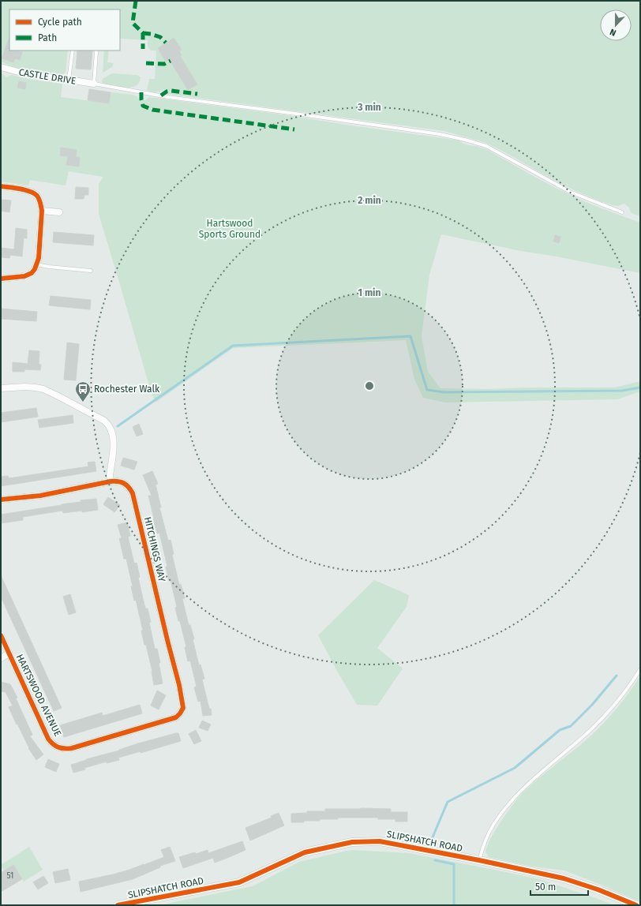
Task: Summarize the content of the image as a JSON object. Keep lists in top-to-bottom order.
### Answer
{
  "streets": {
    "street": [
      "CASTLE DRIVE",
      "HITCHINGS WAY",
      "HARTSWOOD AVENUE",
      "SLIPSHATCH ROAD"
    ]
  },
  "crossings": [
    ["HITCHINGS WAY", "HARTSWOOD AVENUE"]
  ],
  "parks": ["Hartswood Sports Ground"],
  "places": {
    "bus stop": ["Rochester Walk"]
  },
  "house_numbers": ["51"],
  "legend": ["Cycle path", "Path"],
  "scale_bar": "50 m",
  "north": "bottom",
  "rings": ["3 min", "2 min", "1 min"]
}
